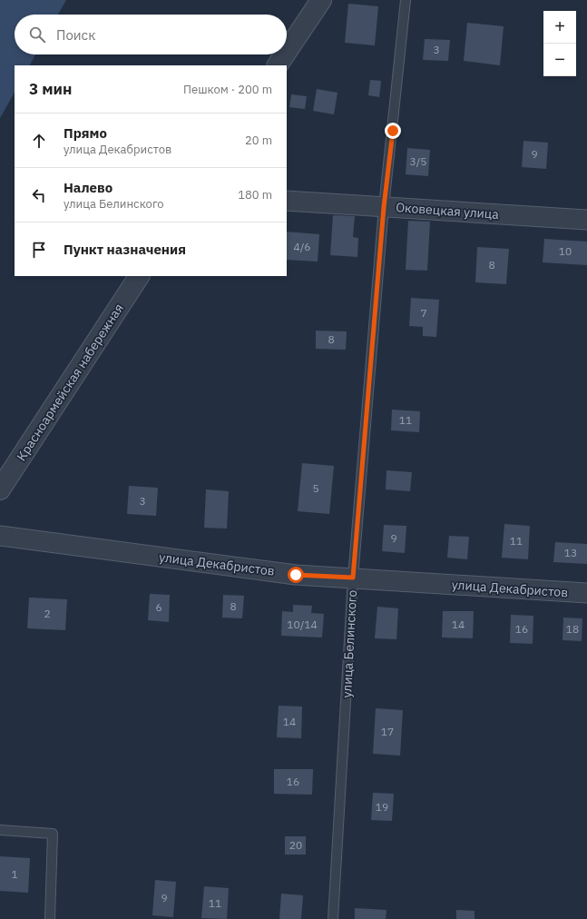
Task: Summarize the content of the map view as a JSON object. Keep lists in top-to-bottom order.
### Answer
{
  "streets": {
    "street": ["Оковецкая улица", "Красноармейская набережная", "улица Декабристов"],
    "lane": ["улица Белинского"]
  },
  "crossings": [
    ["Оковецкая улица", "улица Белинского"],
    ["улица Декабристов", "улица Белинского"]
  ],
  "house_numbers": [
    "3",
    "9",
    "3/5",
    "4/6",
    "10",
    "8",
    "7",
    "8",
    "11",
    "5",
    "3",
    "9",
    "11",
    "13",
    "8",
    "6",
    "2",
    "10/14",
    "14",
    "16",
    "18",
    "14",
    "17",
    "16",
    "19",
    "20",
    "1",
    "9",
    "11"
  ],
  "page": {
    "map_buttons": ["+", "−"],
    "search": "Поиск",
    "heading": ["3 мин", "Пешком · 200 m"],
    "list": [
      ["Прямо", "улица Декабристов", "20 m"],
      ["Налево", "улица Белинского", "180 m"],
      "Пункт назначения"
    ]
  }
}
